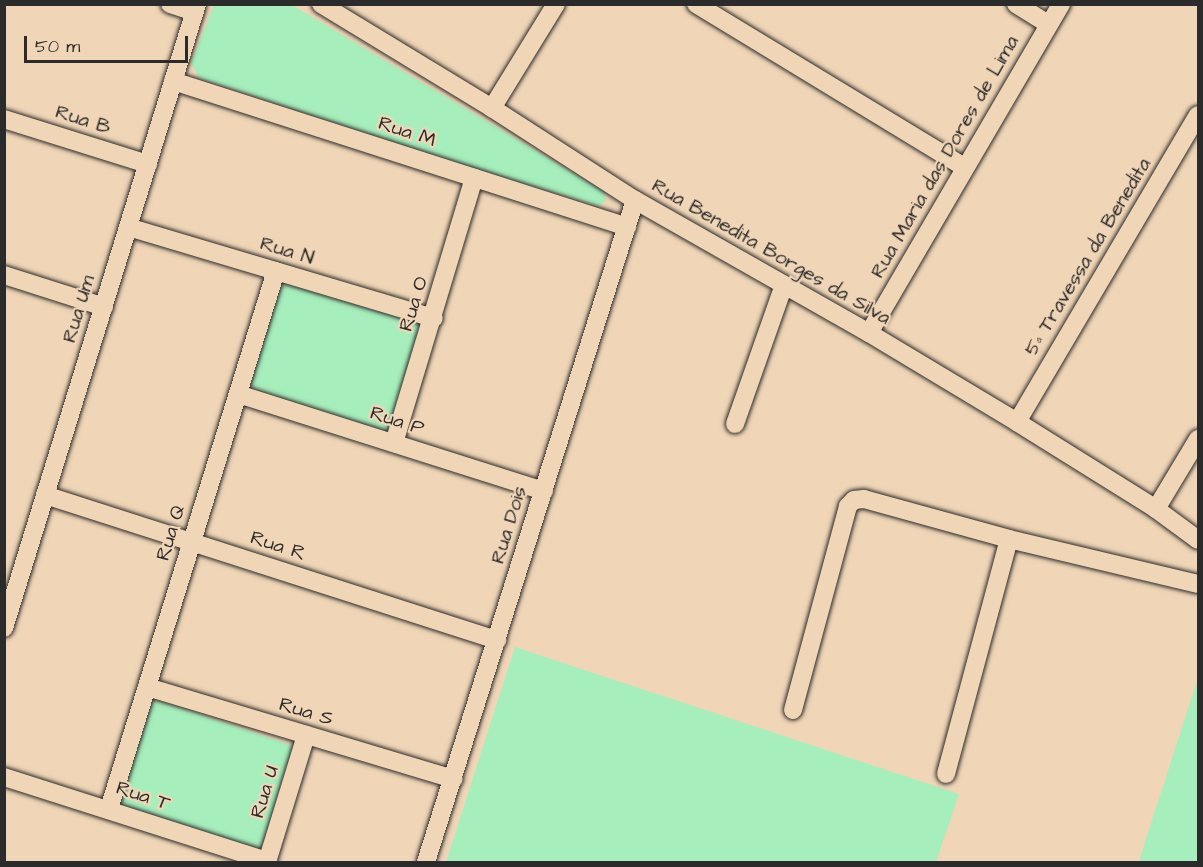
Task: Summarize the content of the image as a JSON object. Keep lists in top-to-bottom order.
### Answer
{
  "streets": {
    "street": [
      "Rua B",
      "Rua M",
      "Rua Maria das Dores de Lima",
      "Rua N",
      "Rua Benedita Borges da Silva",
      "5ª Travessa da Benedita",
      "Rua O",
      "Rua Um",
      "Rua P",
      "Rua Dois",
      "Rua Q",
      "Rua R",
      "Rua S",
      "Rua U",
      "Rua T"
    ]
  },
  "crossings": [
    ["Rua B", "Rua Um"],
    ["Rua M", "Rua O"],
    ["Rua M", "Rua Um"],
    ["Rua M", "Rua Dois"],
    ["Rua Maria das Dores de Lima", "Rua Benedita Borges da Silva"],
    ["Rua N", "Rua O"],
    ["Rua N", "Rua Um"],
    ["Rua N", "Rua Q"],
    ["Rua Benedita Borges da Silva", "5ª Travessa da Benedita"],
    ["Rua Benedita Borges da Silva", "Rua Dois"],
    ["Rua O", "Rua P"],
    ["Rua Um", "Rua R"],
    ["Rua P", "Rua Dois"],
    ["Rua P", "Rua Q"],
    ["Rua Dois", "Rua R"],
    ["Rua Dois", "Rua S"],
    ["Rua Q", "Rua R"],
    ["Rua Q", "Rua S"],
    ["Rua Q", "Rua T"],
    ["Rua S", "Rua U"],
    ["Rua U", "Rua T"]
  ],
  "scale_bar": "50 m"
}
